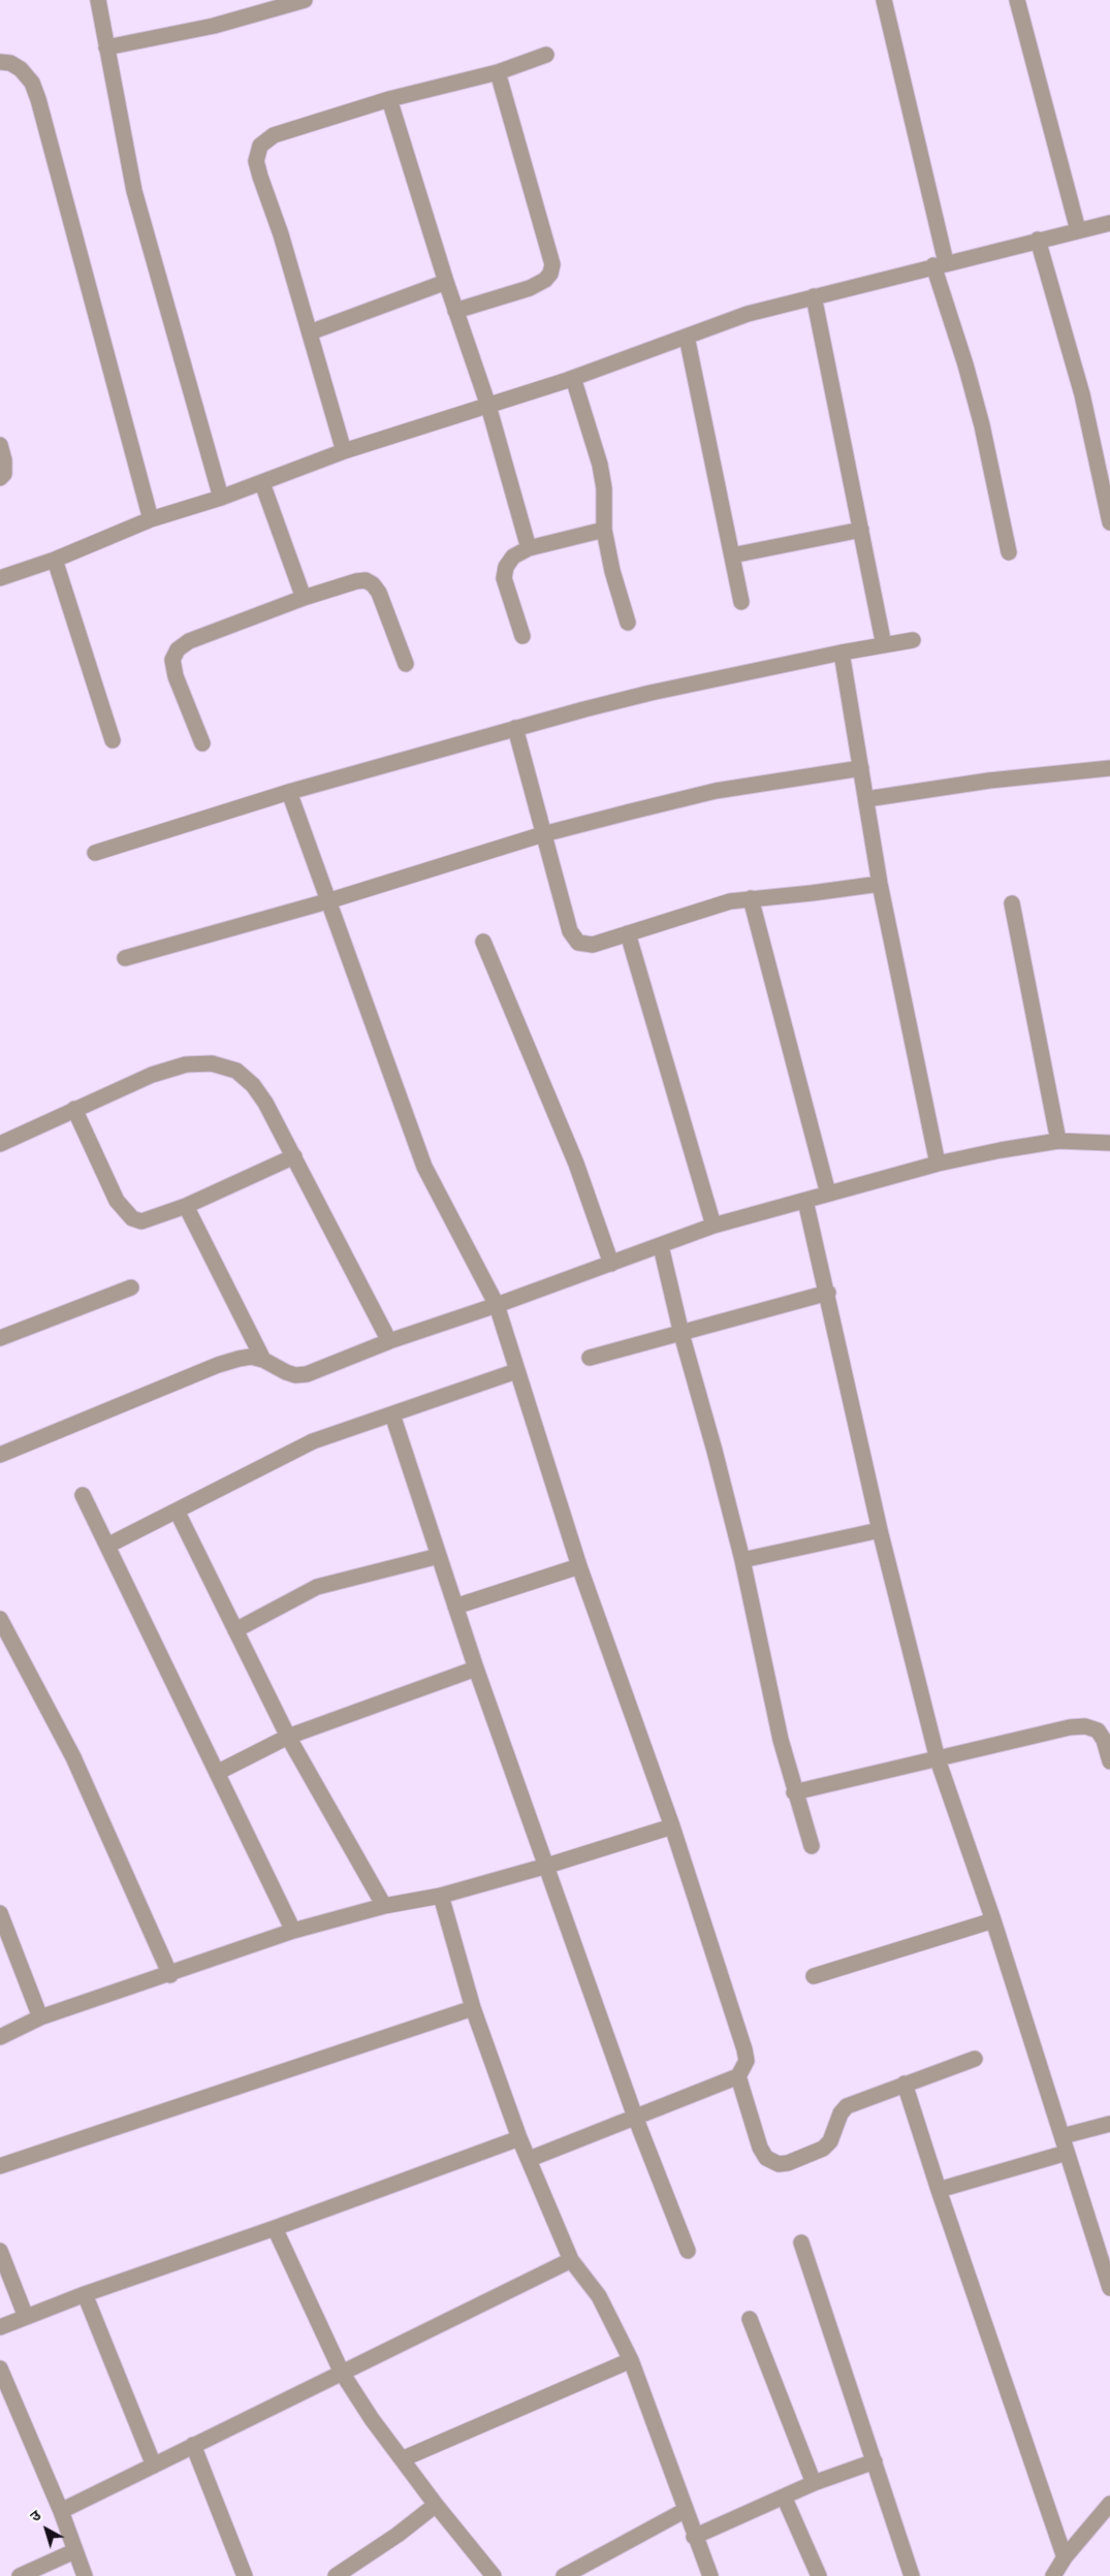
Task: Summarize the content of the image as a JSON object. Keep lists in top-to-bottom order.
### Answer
{
  "north": "top left"
}
